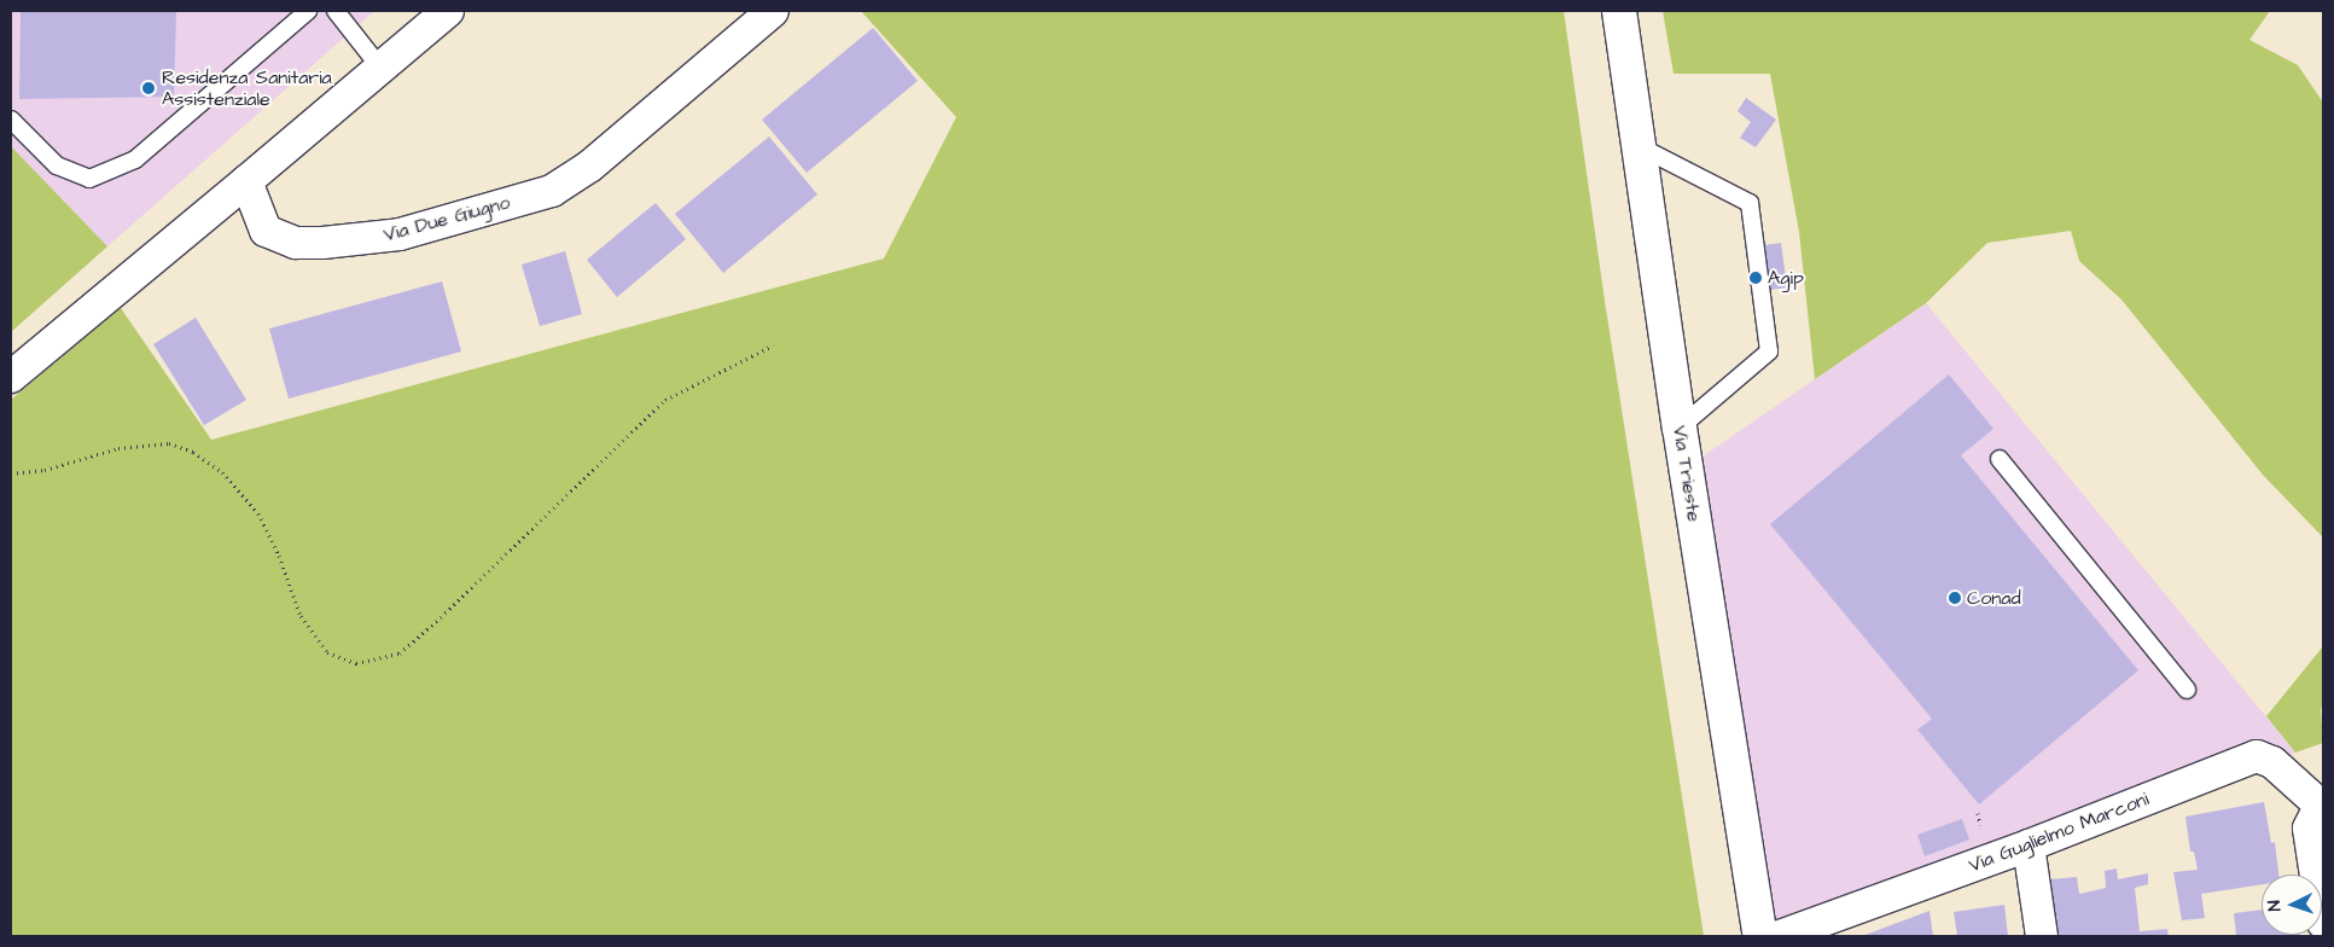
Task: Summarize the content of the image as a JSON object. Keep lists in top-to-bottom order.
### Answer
{
  "streets": {
    "street": ["Via Due Giugno", "Via Trieste", "Via Guglielmo Marconi"]
  },
  "places": ["Residenza Sanitaria Assistenziale", "Agip", "Conad"],
  "north": "left"
}
